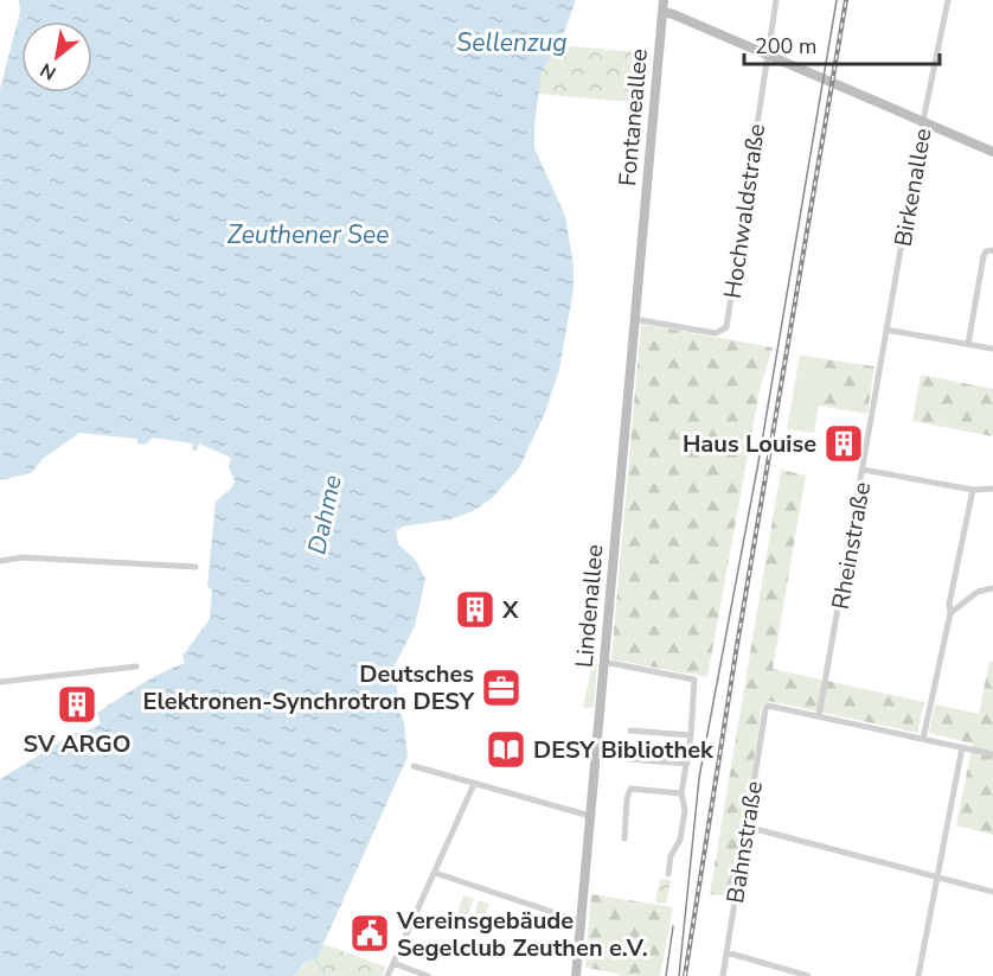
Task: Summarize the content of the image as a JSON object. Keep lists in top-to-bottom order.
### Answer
{
  "streets": {
    "main road": ["Fontaneallee", "Lindenallee"],
    "street": [
      "Birkenallee",
      "Hochwaldstraße",
      "Rheinstraße",
      "Bahnstraße"
    ]
  },
  "crossings": [
    ["Fontaneallee", "Lindenallee"],
    ["Birkenallee", "Rheinstraße"],
    ["Hochwaldstraße", "Lindenallee"],
    ["Rheinstraße", "Bahnstraße"]
  ],
  "water": ["Sellenzug", "Zeuthener See", "Dahme"],
  "places": {
    "building": ["Haus Louise", "X", "SV ARGO"],
    "office": ["Deutsches Elektronen-Synchrotron DESY"],
    "library": ["DESY Bibliothek"],
    "public building": ["Vereinsgebäude Segelclub Zeuthen e.V."]
  },
  "scale_bar": "200 m",
  "north": "bottom left"
}
